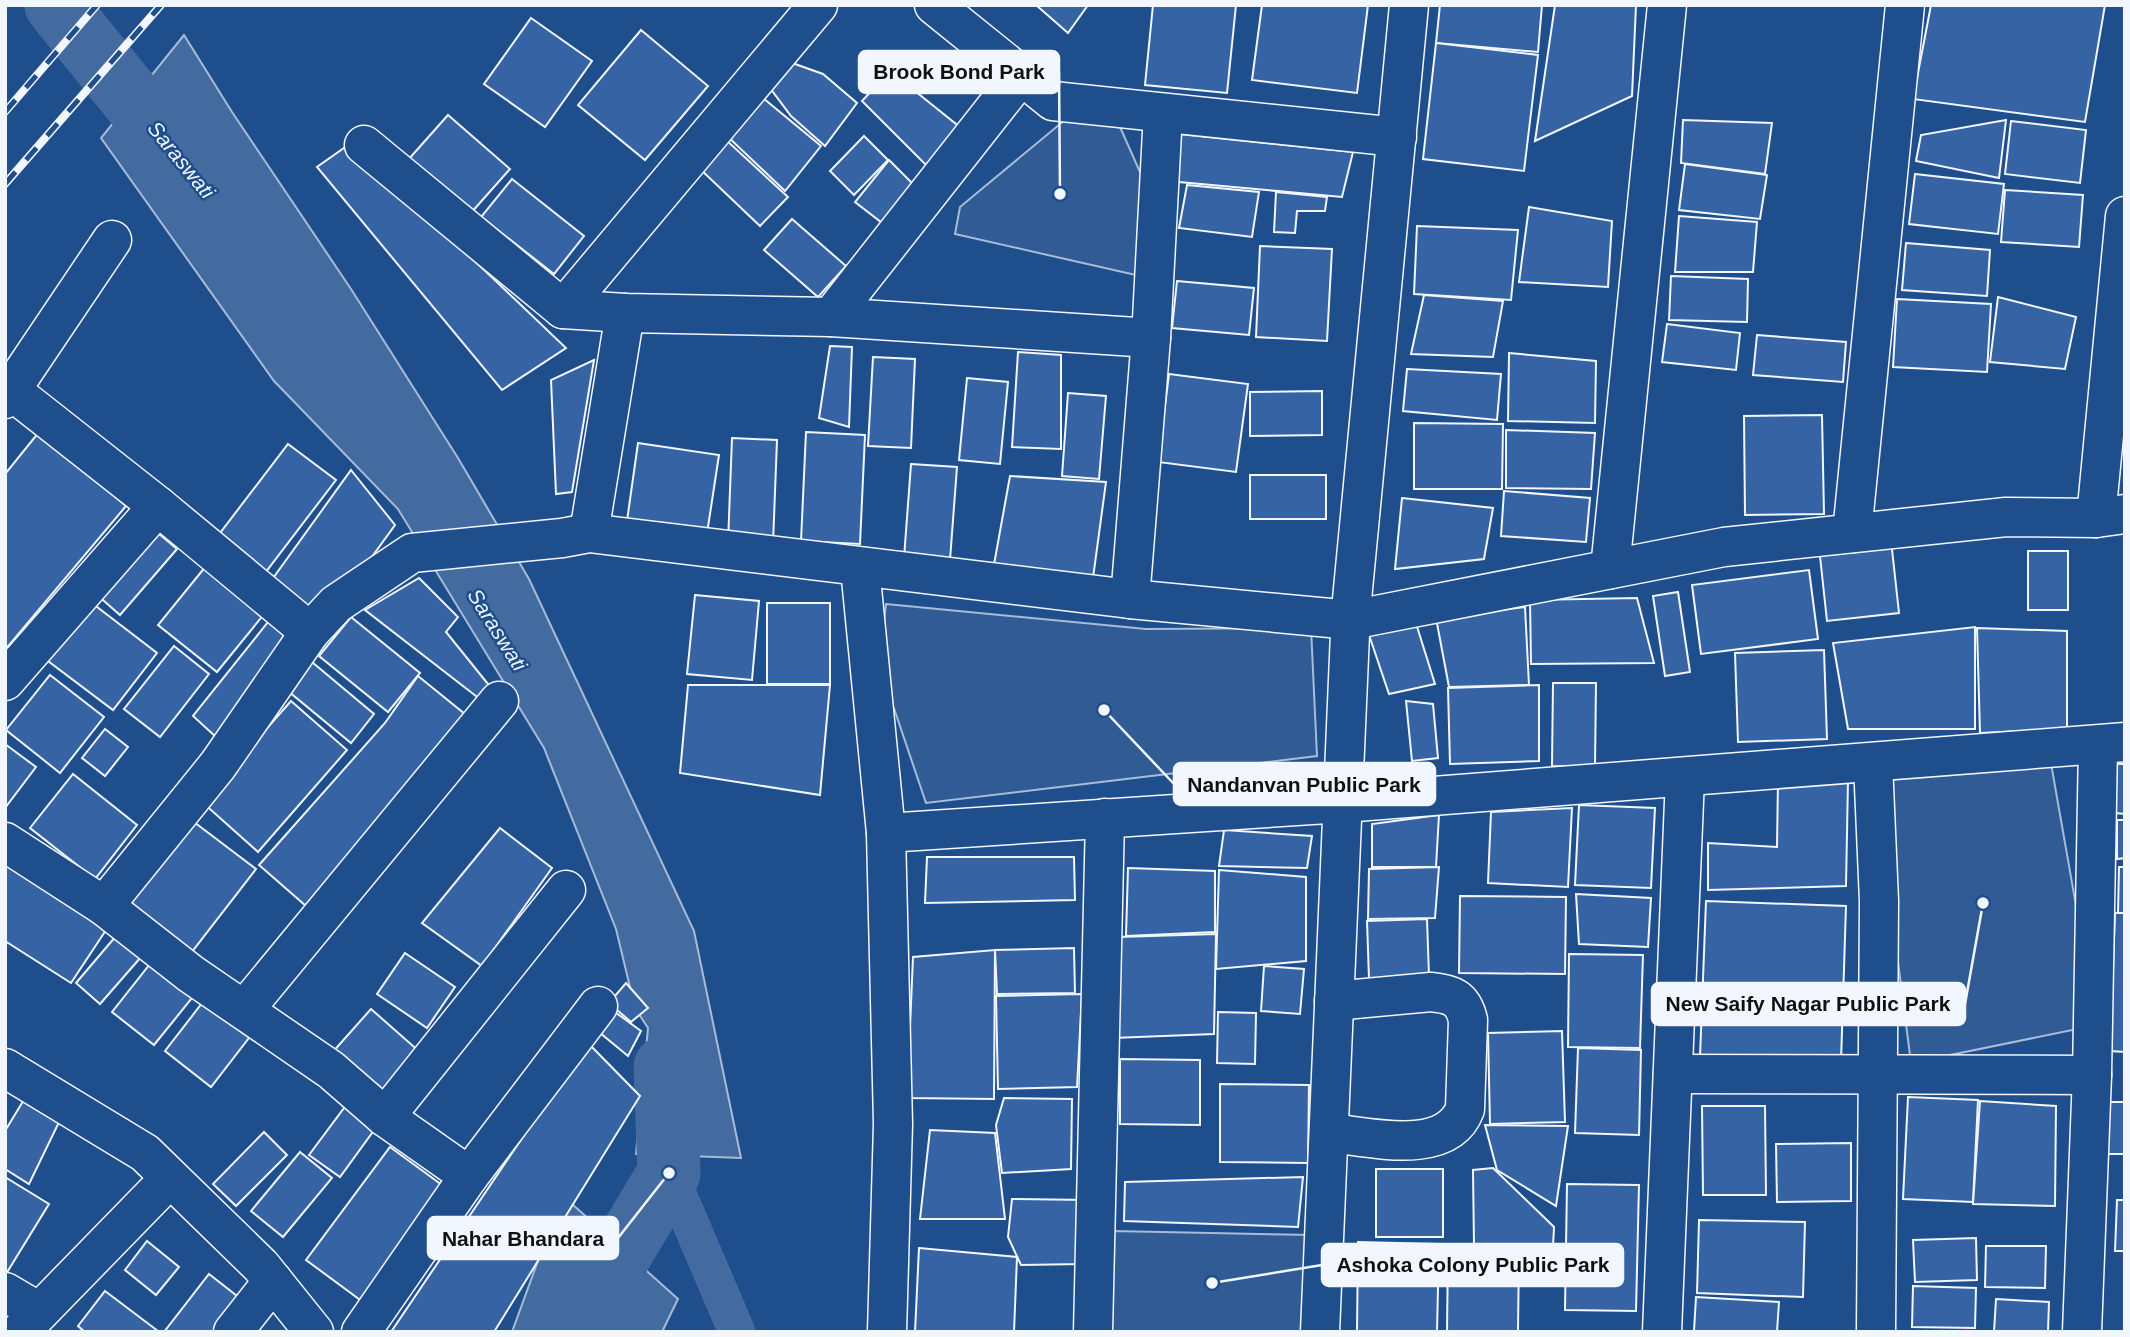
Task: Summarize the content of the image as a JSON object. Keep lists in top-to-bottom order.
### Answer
{
  "water": ["Saraswati"],
  "places": [
    "Brook Bond Park",
    "Nandanvan Public Park",
    "New Saify Nagar Public Park",
    "Nahar Bhandara",
    "Ashoka Colony Public Park"
  ]
}
